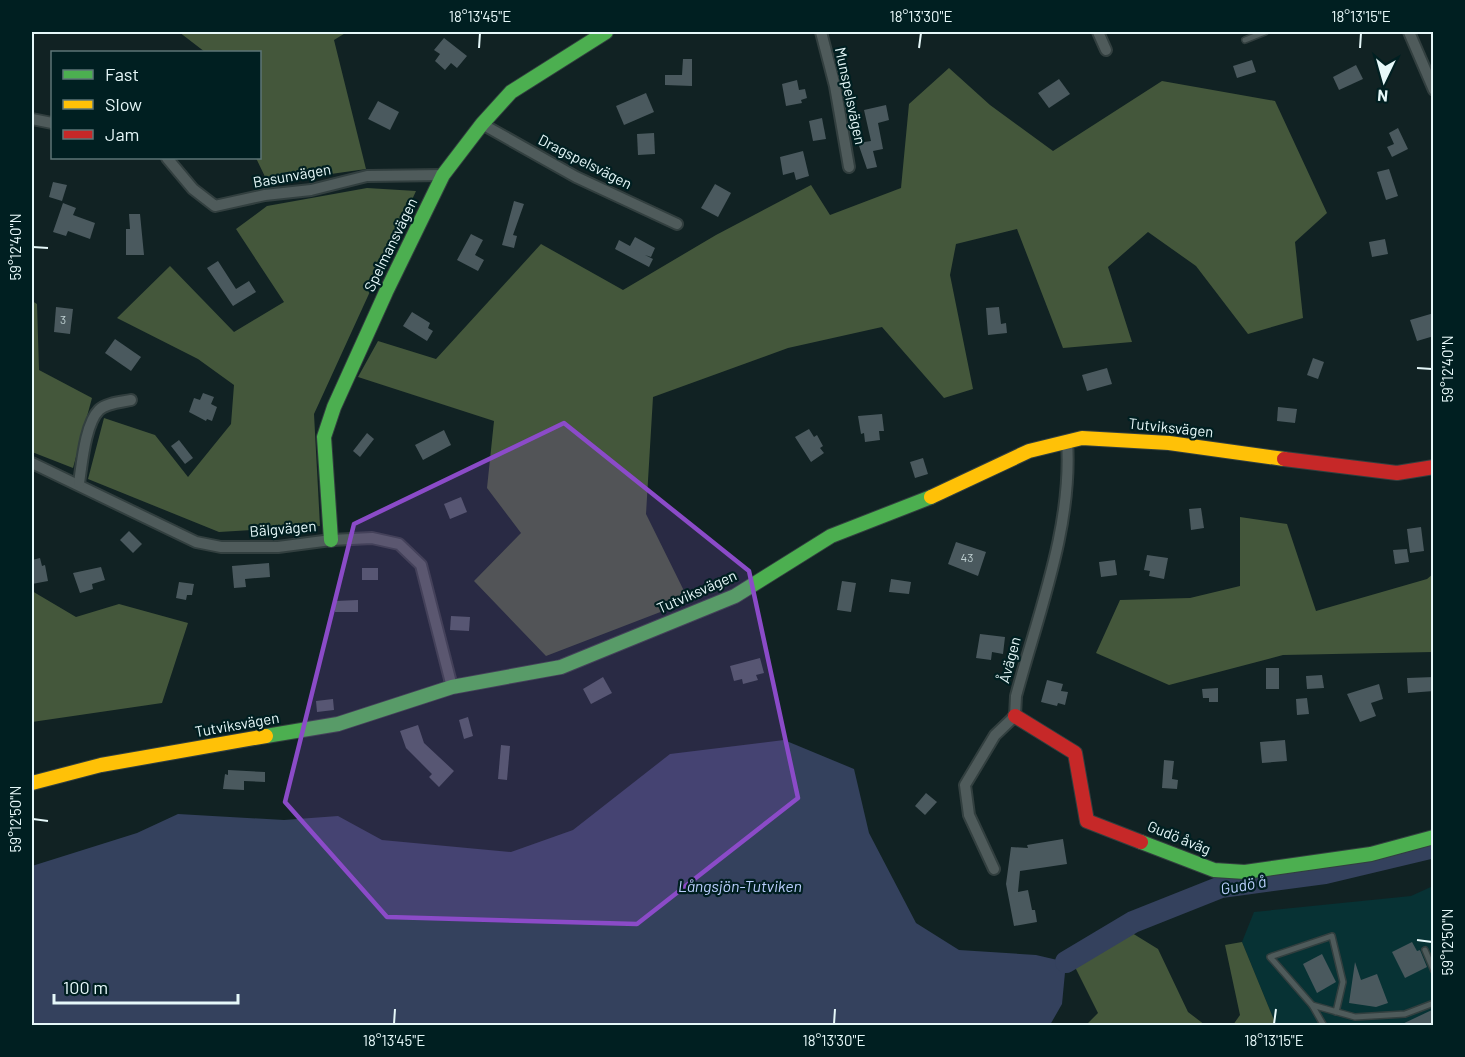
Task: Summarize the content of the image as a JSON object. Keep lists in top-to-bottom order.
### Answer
{
  "streets": {
    "street": [
      "Munspelsvägen",
      "Dragspelsvägen",
      "Basunvägen",
      "Spelmansvägen",
      "Tutviksvägen",
      "Bälgvägen",
      "Åvägen",
      "Gudö åväg"
    ]
  },
  "crossings": [
    ["Dragspelsvägen", "Spelmansvägen"],
    ["Basunvägen", "Spelmansvägen"],
    ["Spelmansvägen", "Bälgvägen"],
    ["Tutviksvägen", "Bälgvägen"],
    ["Tutviksvägen", "Åvägen"],
    ["Åvägen", "Gudö åväg"]
  ],
  "water": ["Gudö å", "Långsjön-Tutviken"],
  "house_numbers": ["3", "43"],
  "legend": ["Fast", "Slow", "Jam"],
  "scale_bar": "100 m",
  "north": "bottom",
  "coordinates": [
    "18°13'45\"E",
    "18°13'30\"E",
    "18°13'15\"E",
    "59°12'40\"N",
    "59°12'50\"N"
  ]
}
